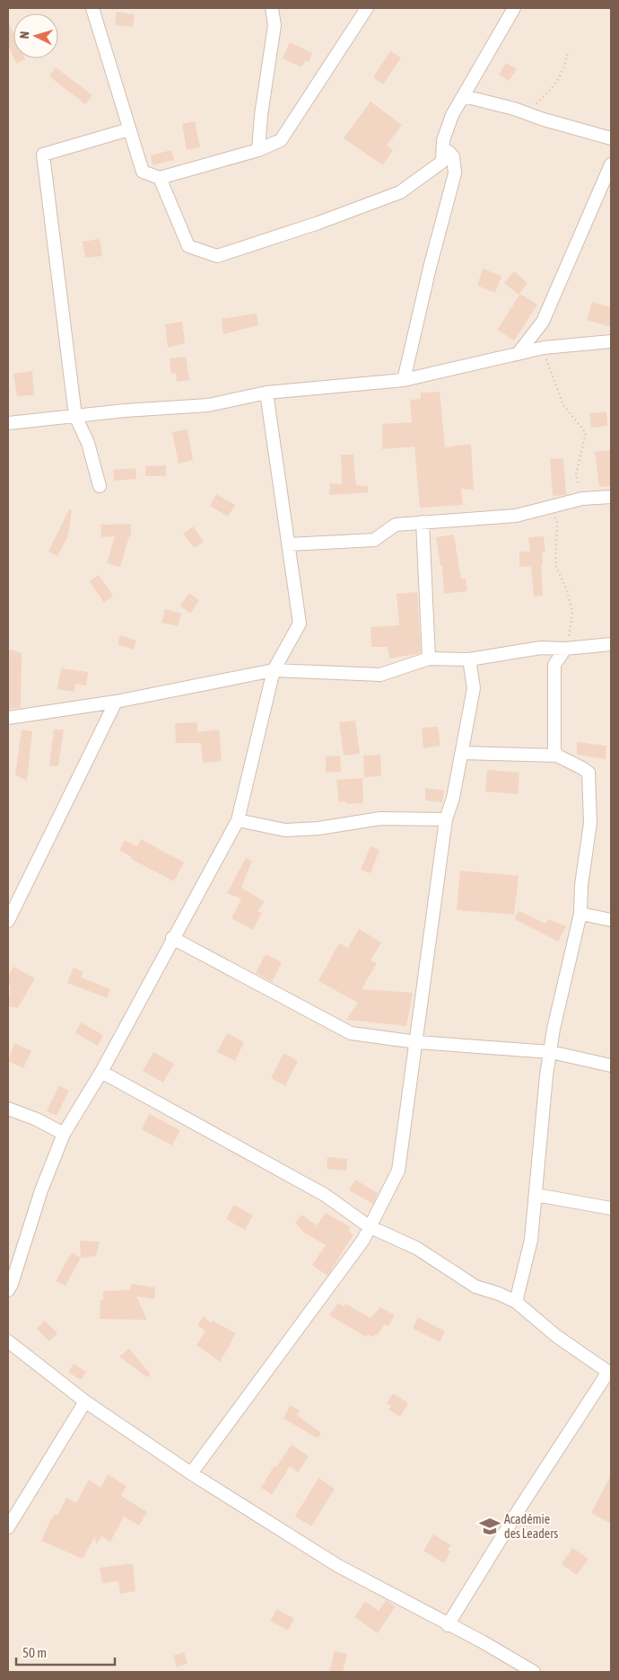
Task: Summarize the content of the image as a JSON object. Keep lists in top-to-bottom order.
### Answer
{
  "places": {
    "school or university": ["Académie des Leaders"]
  },
  "scale_bar": "50 m",
  "north": "left"
}
